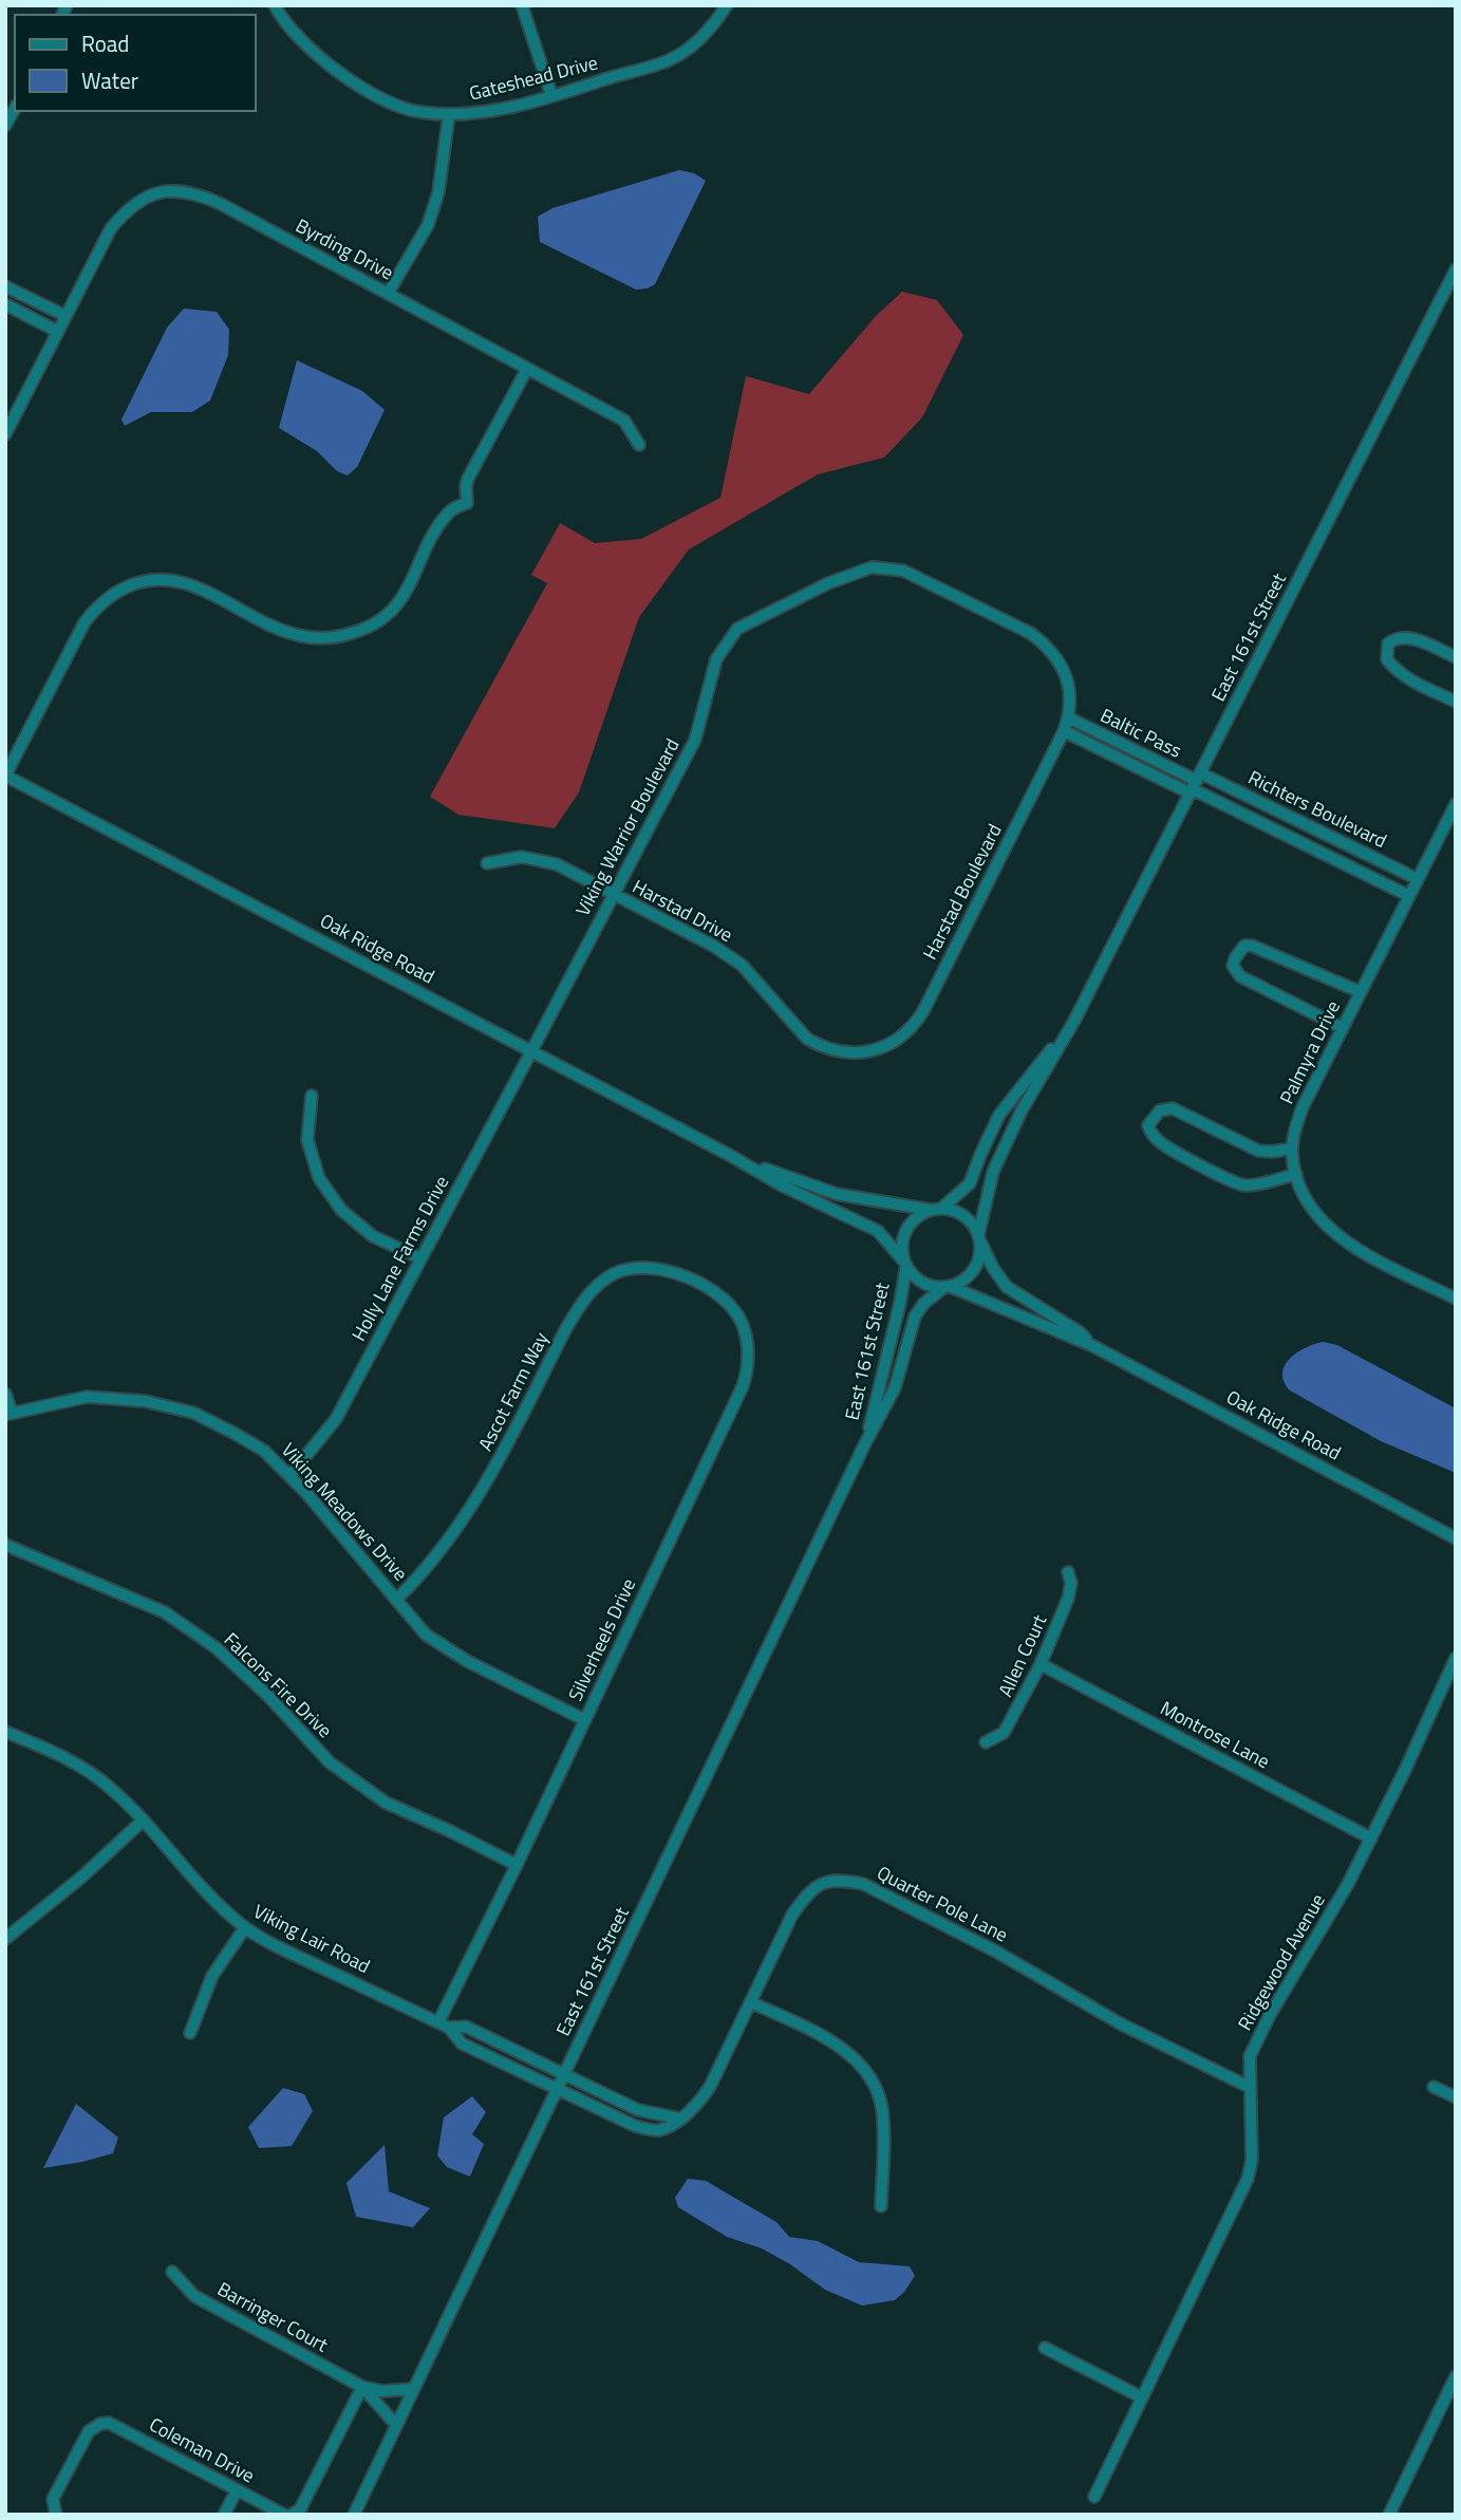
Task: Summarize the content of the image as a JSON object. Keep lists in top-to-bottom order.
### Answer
{
  "streets": {
    "street": [
      "Gateshead Drive",
      "Byrding Drive",
      "East 161st Street",
      "Baltic Pass",
      "Richters Boulevard",
      "Viking Warrior Boulevard",
      "Harstad Boulevard",
      "Harstad Drive",
      "Oak Ridge Road",
      "Palmyra Drive",
      "Holly Lane Farms Drive",
      "Ascot Farm Way",
      "Viking Meadows Drive",
      "Silverheels Drive",
      "Allen Court",
      "Falcons Fire Drive",
      "Montrose Lane",
      "Quarter Pole Lane",
      "Viking Lair Road",
      "Ridgewood Avenue",
      "Barringer Court",
      "Coleman Drive"
    ]
  },
  "crossings": [
    ["East 161st Street", "Baltic Pass"],
    ["East 161st Street", "Richters Boulevard"],
    ["East 161st Street", "Oak Ridge Road"],
    ["East 161st Street", "Quarter Pole Lane"],
    ["East 161st Street", "Viking Lair Road"],
    ["East 161st Street", "Barringer Court"],
    ["Baltic Pass", "Richters Boulevard"],
    ["Baltic Pass", "Harstad Boulevard"],
    ["Richters Boulevard", "Palmyra Drive"],
    ["Viking Warrior Boulevard", "Harstad Boulevard"],
    ["Viking Warrior Boulevard", "Harstad Drive"],
    ["Viking Warrior Boulevard", "Oak Ridge Road"],
    ["Viking Warrior Boulevard", "Holly Lane Farms Drive"],
    ["Harstad Boulevard", "Harstad Drive"],
    ["Oak Ridge Road", "Holly Lane Farms Drive"],
    ["Holly Lane Farms Drive", "Viking Meadows Drive"],
    ["Ascot Farm Way", "Viking Meadows Drive"],
    ["Ascot Farm Way", "Silverheels Drive"],
    ["Viking Meadows Drive", "Silverheels Drive"],
    ["Silverheels Drive", "Falcons Fire Drive"],
    ["Silverheels Drive", "Quarter Pole Lane"],
    ["Silverheels Drive", "Viking Lair Road"],
    ["Allen Court", "Montrose Lane"],
    ["Montrose Lane", "Ridgewood Avenue"],
    ["Quarter Pole Lane", "Viking Lair Road"],
    ["Quarter Pole Lane", "Ridgewood Avenue"]
  ],
  "legend": ["Road", "Water"]
}
